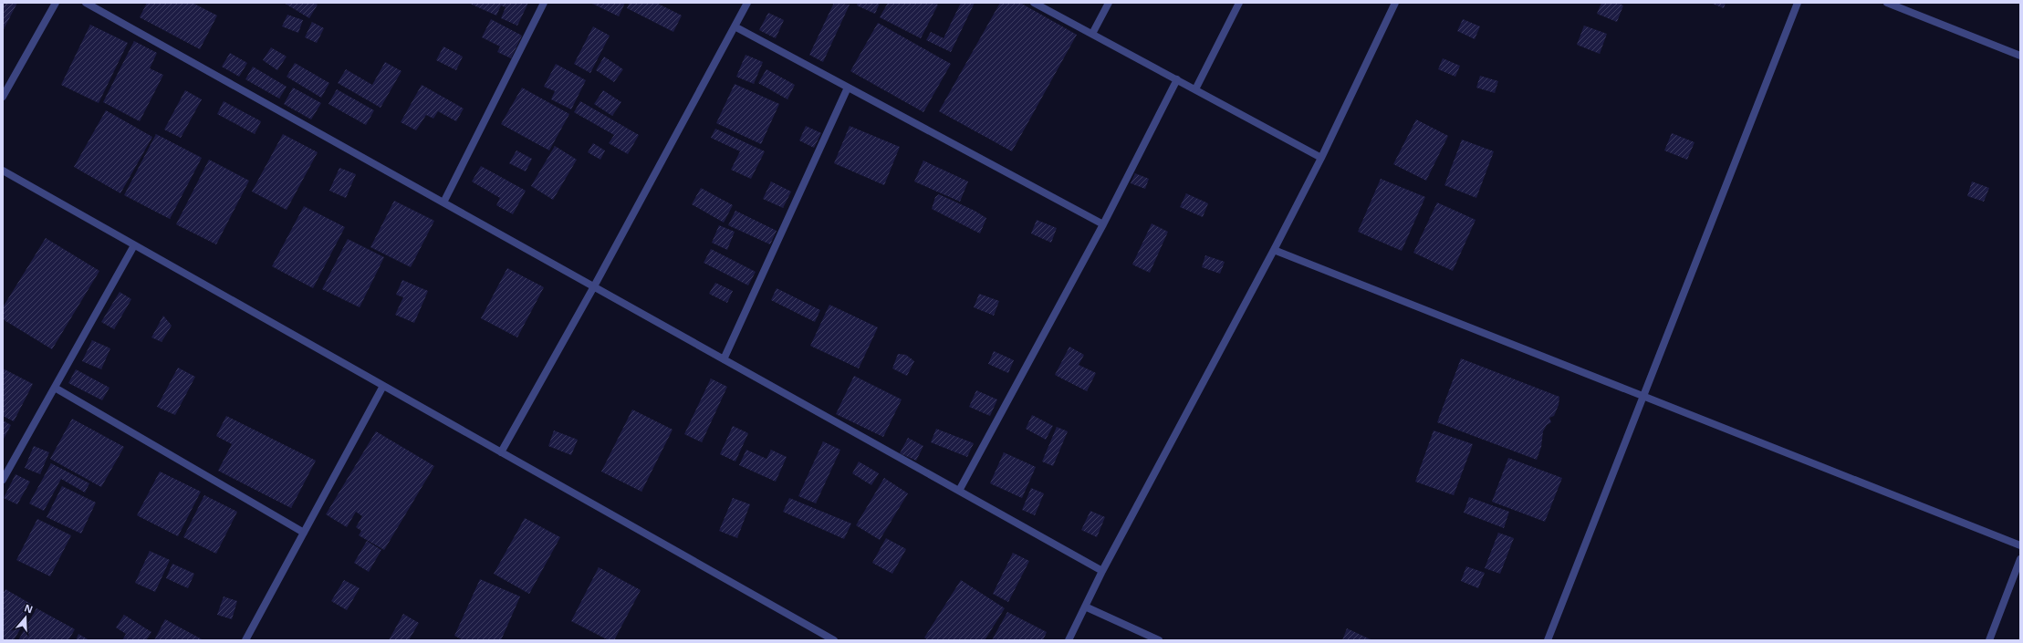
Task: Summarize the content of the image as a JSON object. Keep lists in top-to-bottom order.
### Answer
{
  "north": "top"
}
